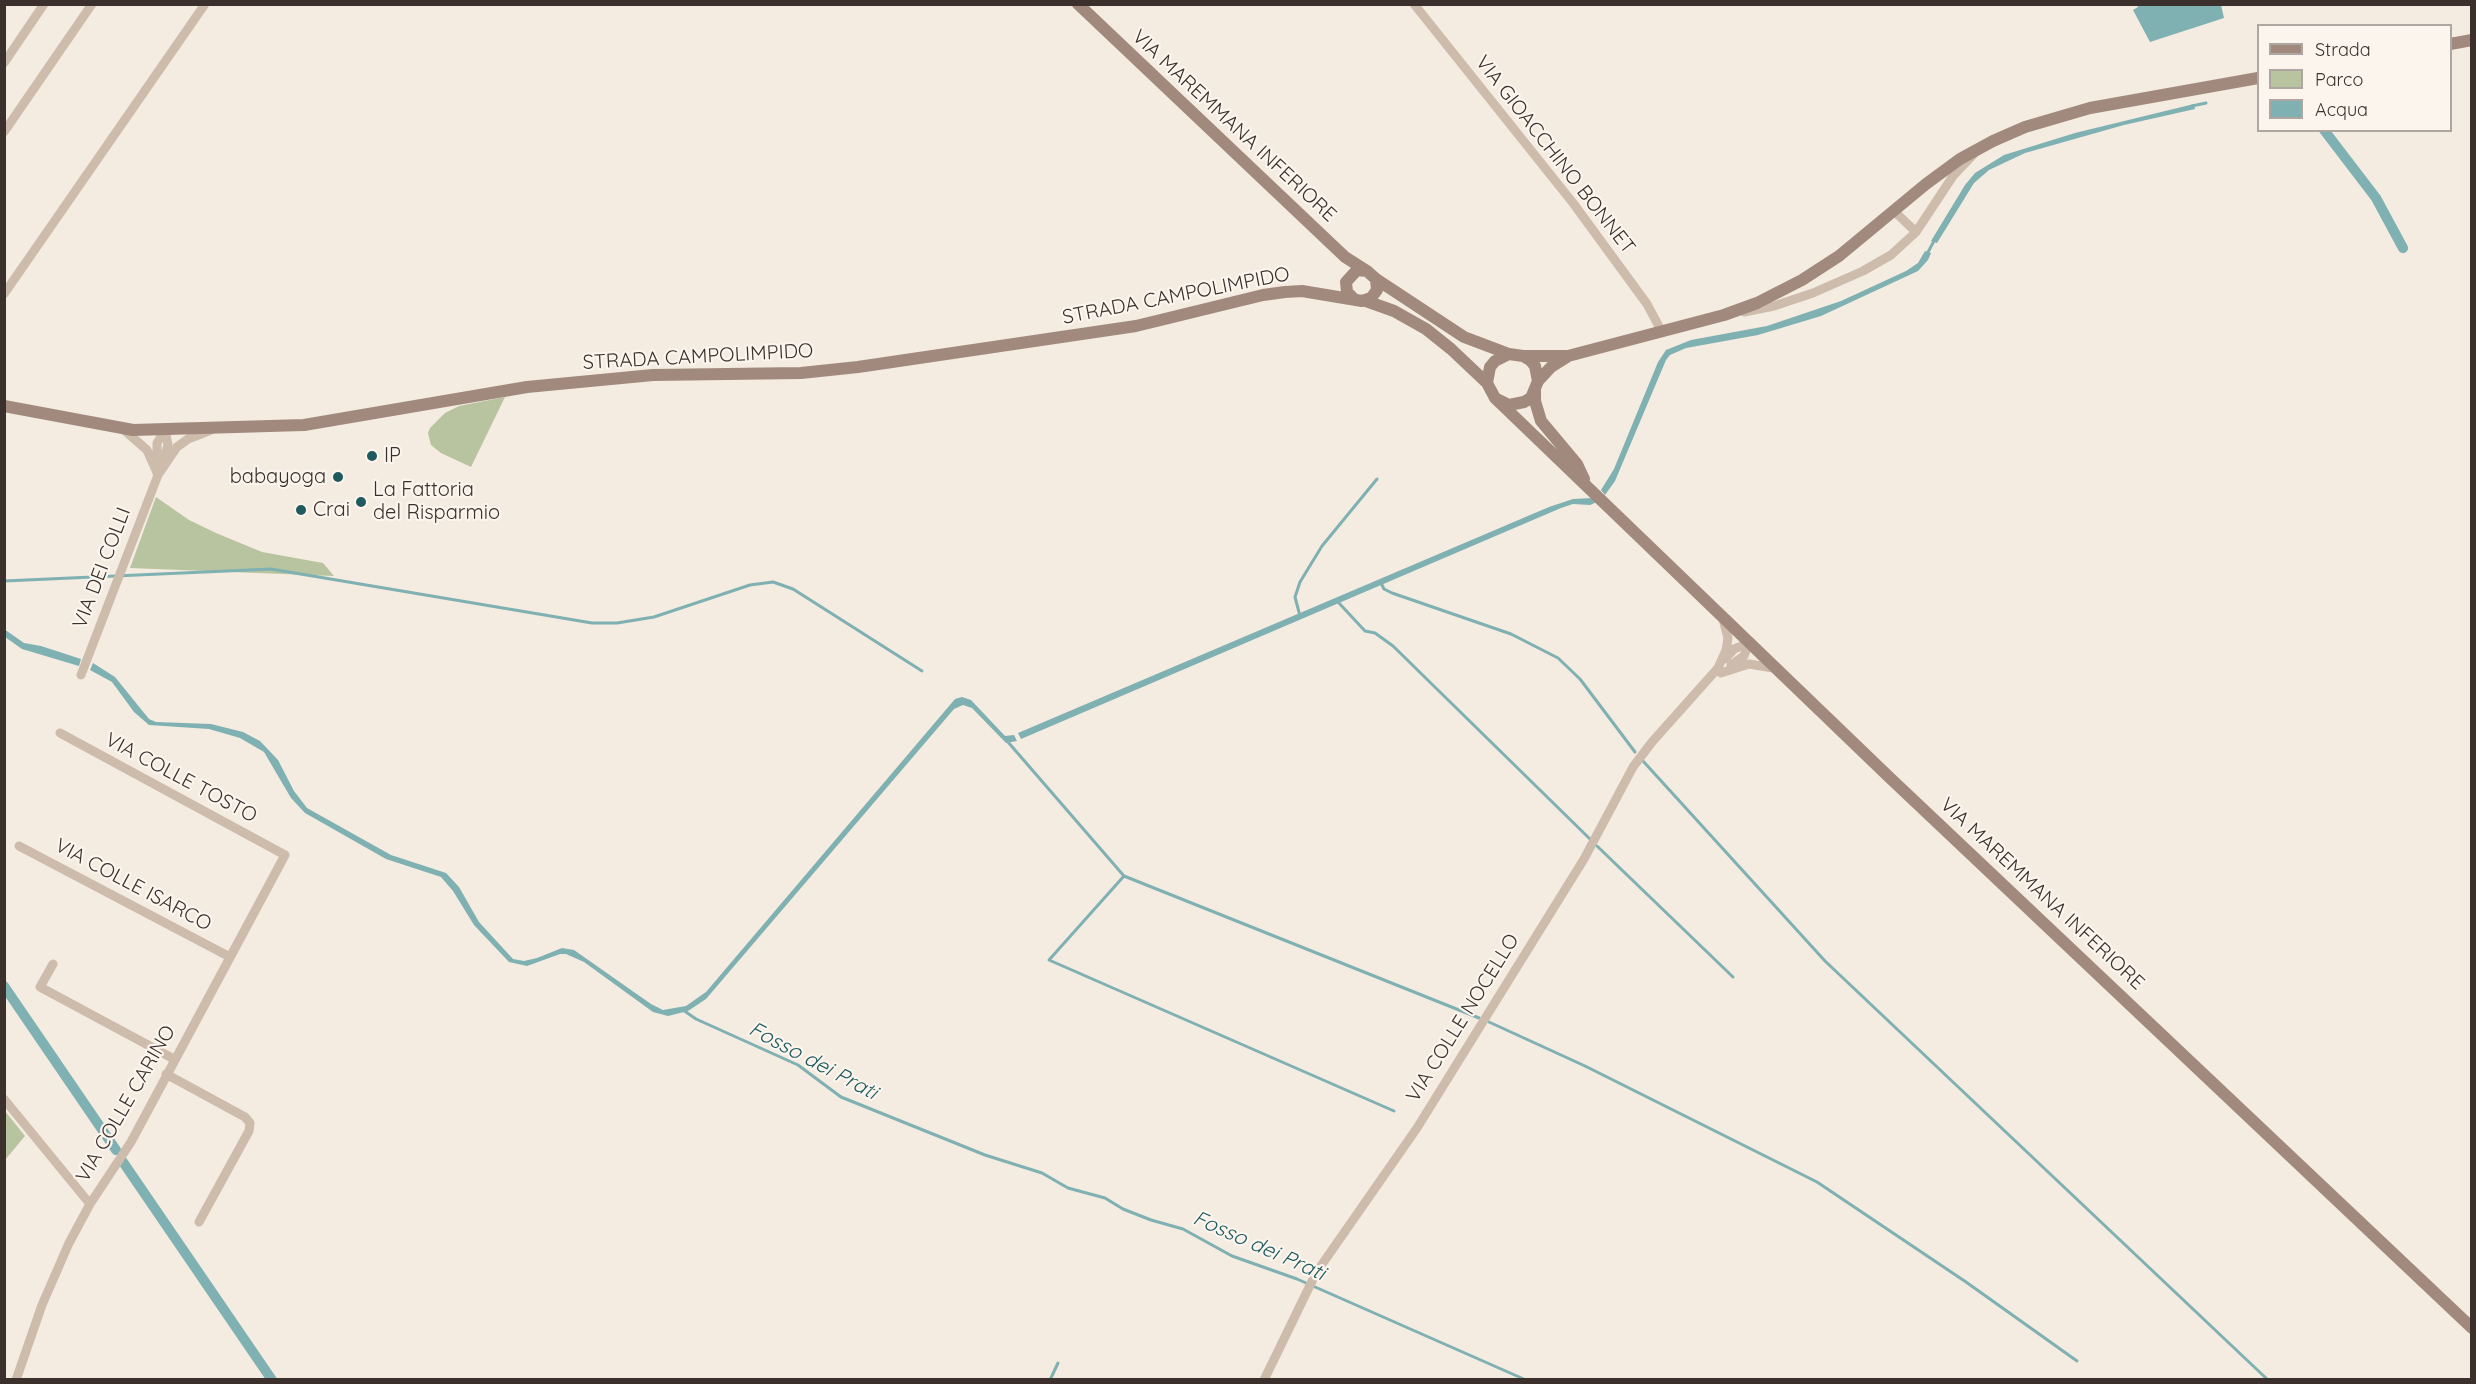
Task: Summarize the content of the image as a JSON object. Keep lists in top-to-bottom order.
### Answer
{
  "streets": {
    "main road": ["VIA MAREMMANA INFERIORE", "STRADA CAMPOLIMPIDO"],
    "street": [
      "VIA GIOACCHINO BONNET",
      "VIA DEI COLLI",
      "VIA COLLE TOSTO",
      "VIA COLLE ISARCO",
      "VIA COLLE NOCELLO",
      "VIA COLLE CARINO"
    ]
  },
  "crossings": [
    ["VIA MAREMMANA INFERIORE", "STRADA CAMPOLIMPIDO"],
    ["STRADA CAMPOLIMPIDO", "VIA DEI COLLI"],
    ["VIA COLLE TOSTO", "VIA COLLE CARINO"],
    ["VIA COLLE ISARCO", "VIA COLLE CARINO"]
  ],
  "water": ["Fosso dei Prati"],
  "places": [
    "IP",
    "babayoga",
    "La Fattoria del Risparmio",
    "Crai"
  ],
  "legend": ["Strada", "Parco", "Acqua"]
}
